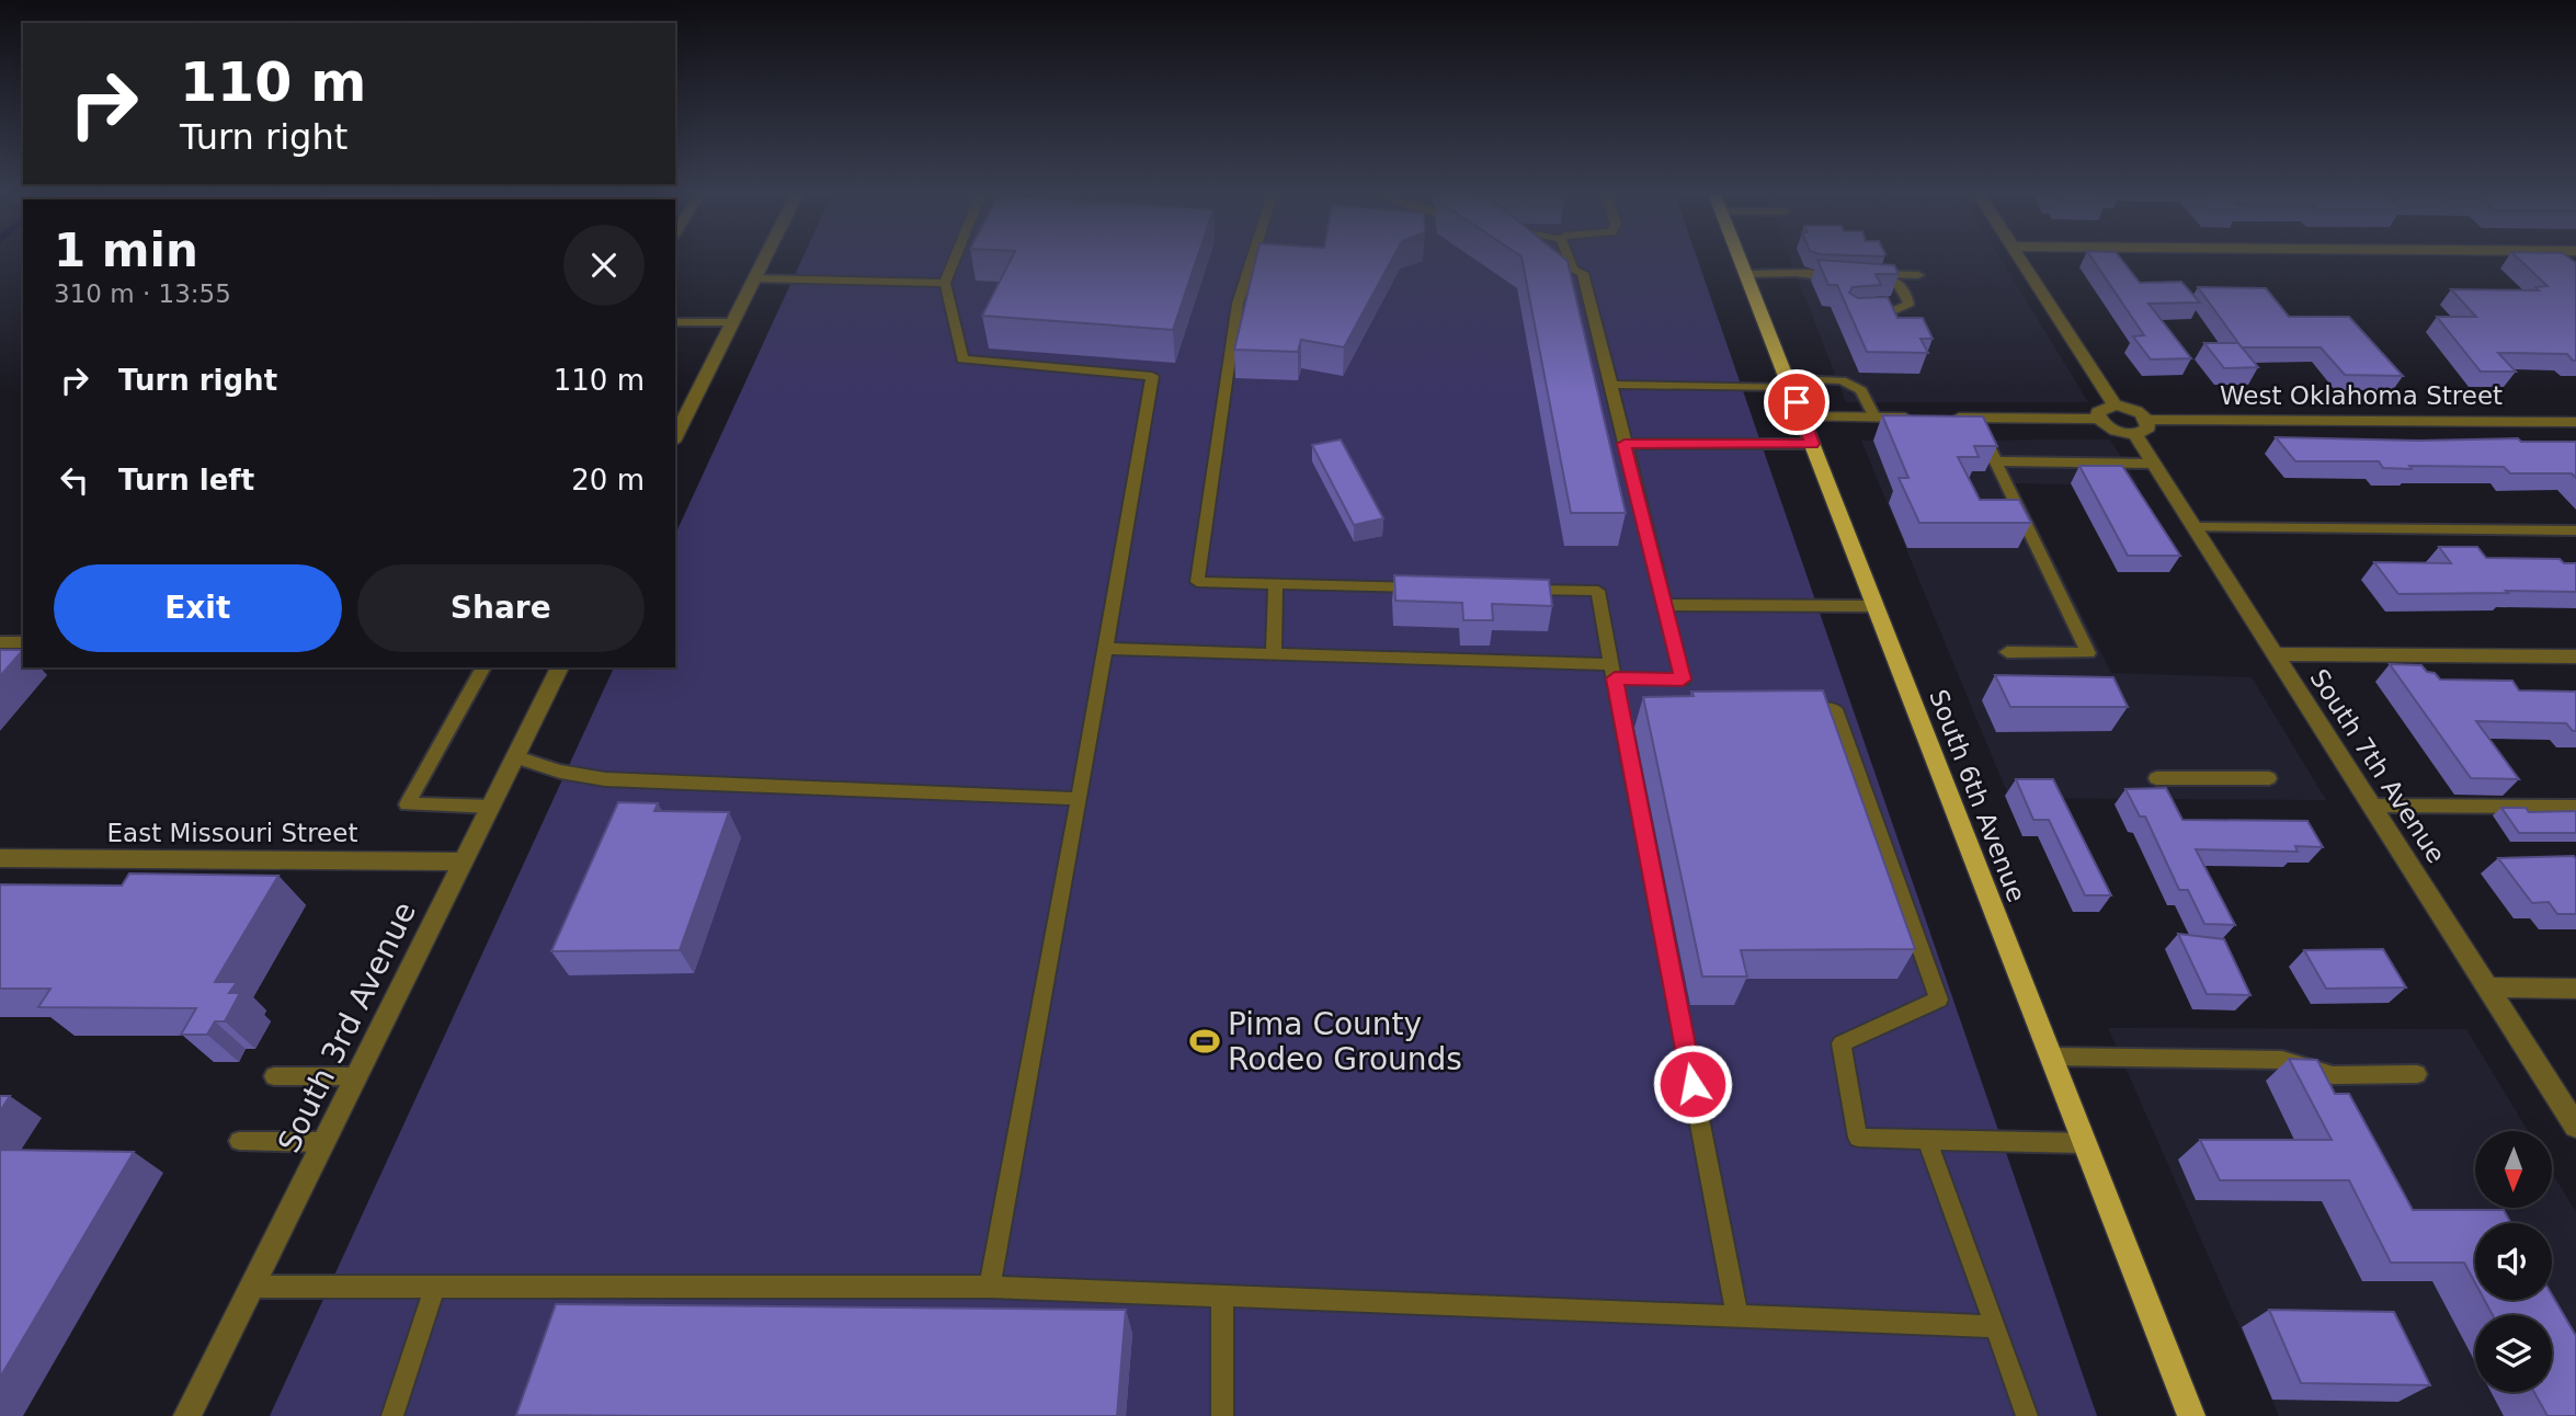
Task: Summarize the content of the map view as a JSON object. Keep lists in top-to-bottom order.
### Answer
{
  "streets": {
    "main road": ["South 6th Avenue"],
    "street": [
      "West Oklahoma Street",
      "South 7th Avenue",
      "East Missouri Street",
      "South 3rd Avenue"
    ]
  },
  "crossings": [
    ["West Oklahoma Street", "South 7th Avenue"],
    ["East Missouri Street", "South 3rd Avenue"]
  ],
  "places": {
    "sports": ["Pima County Rodeo Grounds"]
  },
  "north": "bottom",
  "page": {
    "turn": ["110 m", "Turn right"],
    "heading": ["1 min", "310 m · 13:55"],
    "list": [
      {
        "name": "Turn right",
        "value": "110 m"
      },
      {
        "name": "Turn left",
        "value": "20 m"
      }
    ],
    "buttons": ["Exit", "Share"]
  }
}
